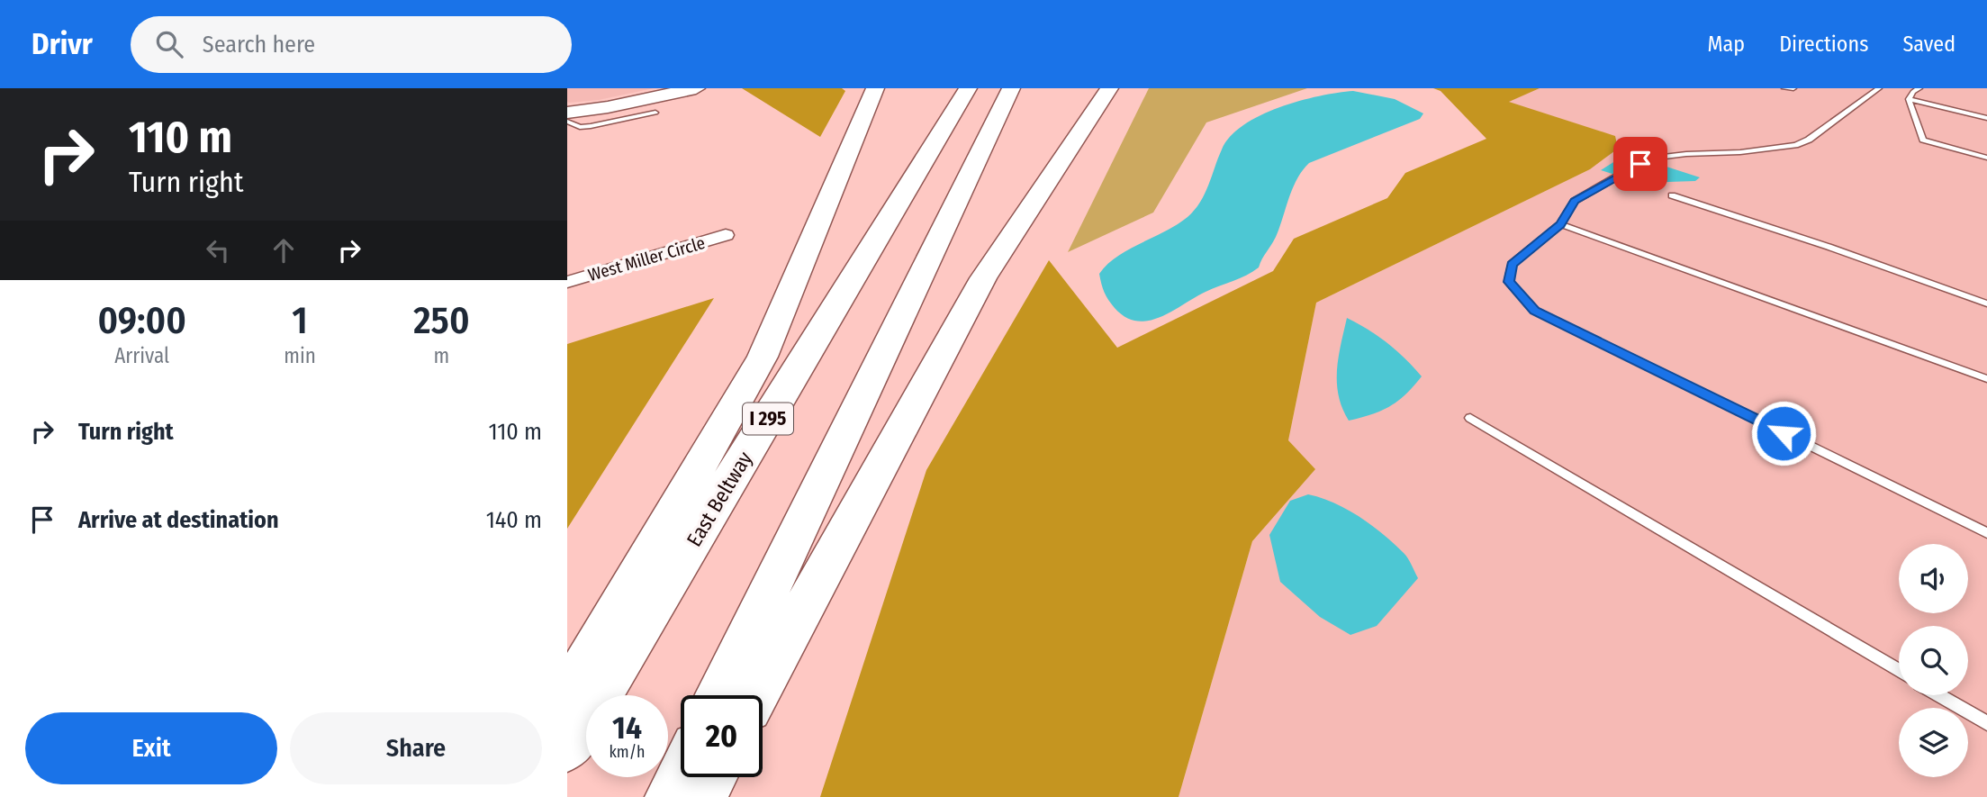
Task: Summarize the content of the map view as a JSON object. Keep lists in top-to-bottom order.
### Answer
{
  "streets": {
    "main road": ["I 295", "East Beltway"],
    "street": ["West Miller Circle"]
  },
  "page": {
    "header": "Drivr",
    "search": "Search here",
    "nav": ["Map", "Directions", "Saved"],
    "turn": ["110 m", "Turn right"],
    "eta": [
      "09:00",
      "Arrival",
      "1",
      "min",
      "250",
      "m"
    ],
    "list": [
      {
        "name": "Turn right",
        "value": "110 m"
      },
      {
        "name": "Arrive at destination",
        "value": "140 m"
      }
    ],
    "speed": "14 km/h",
    "limit": "20",
    "buttons": ["Exit", "Share"]
  }
}
